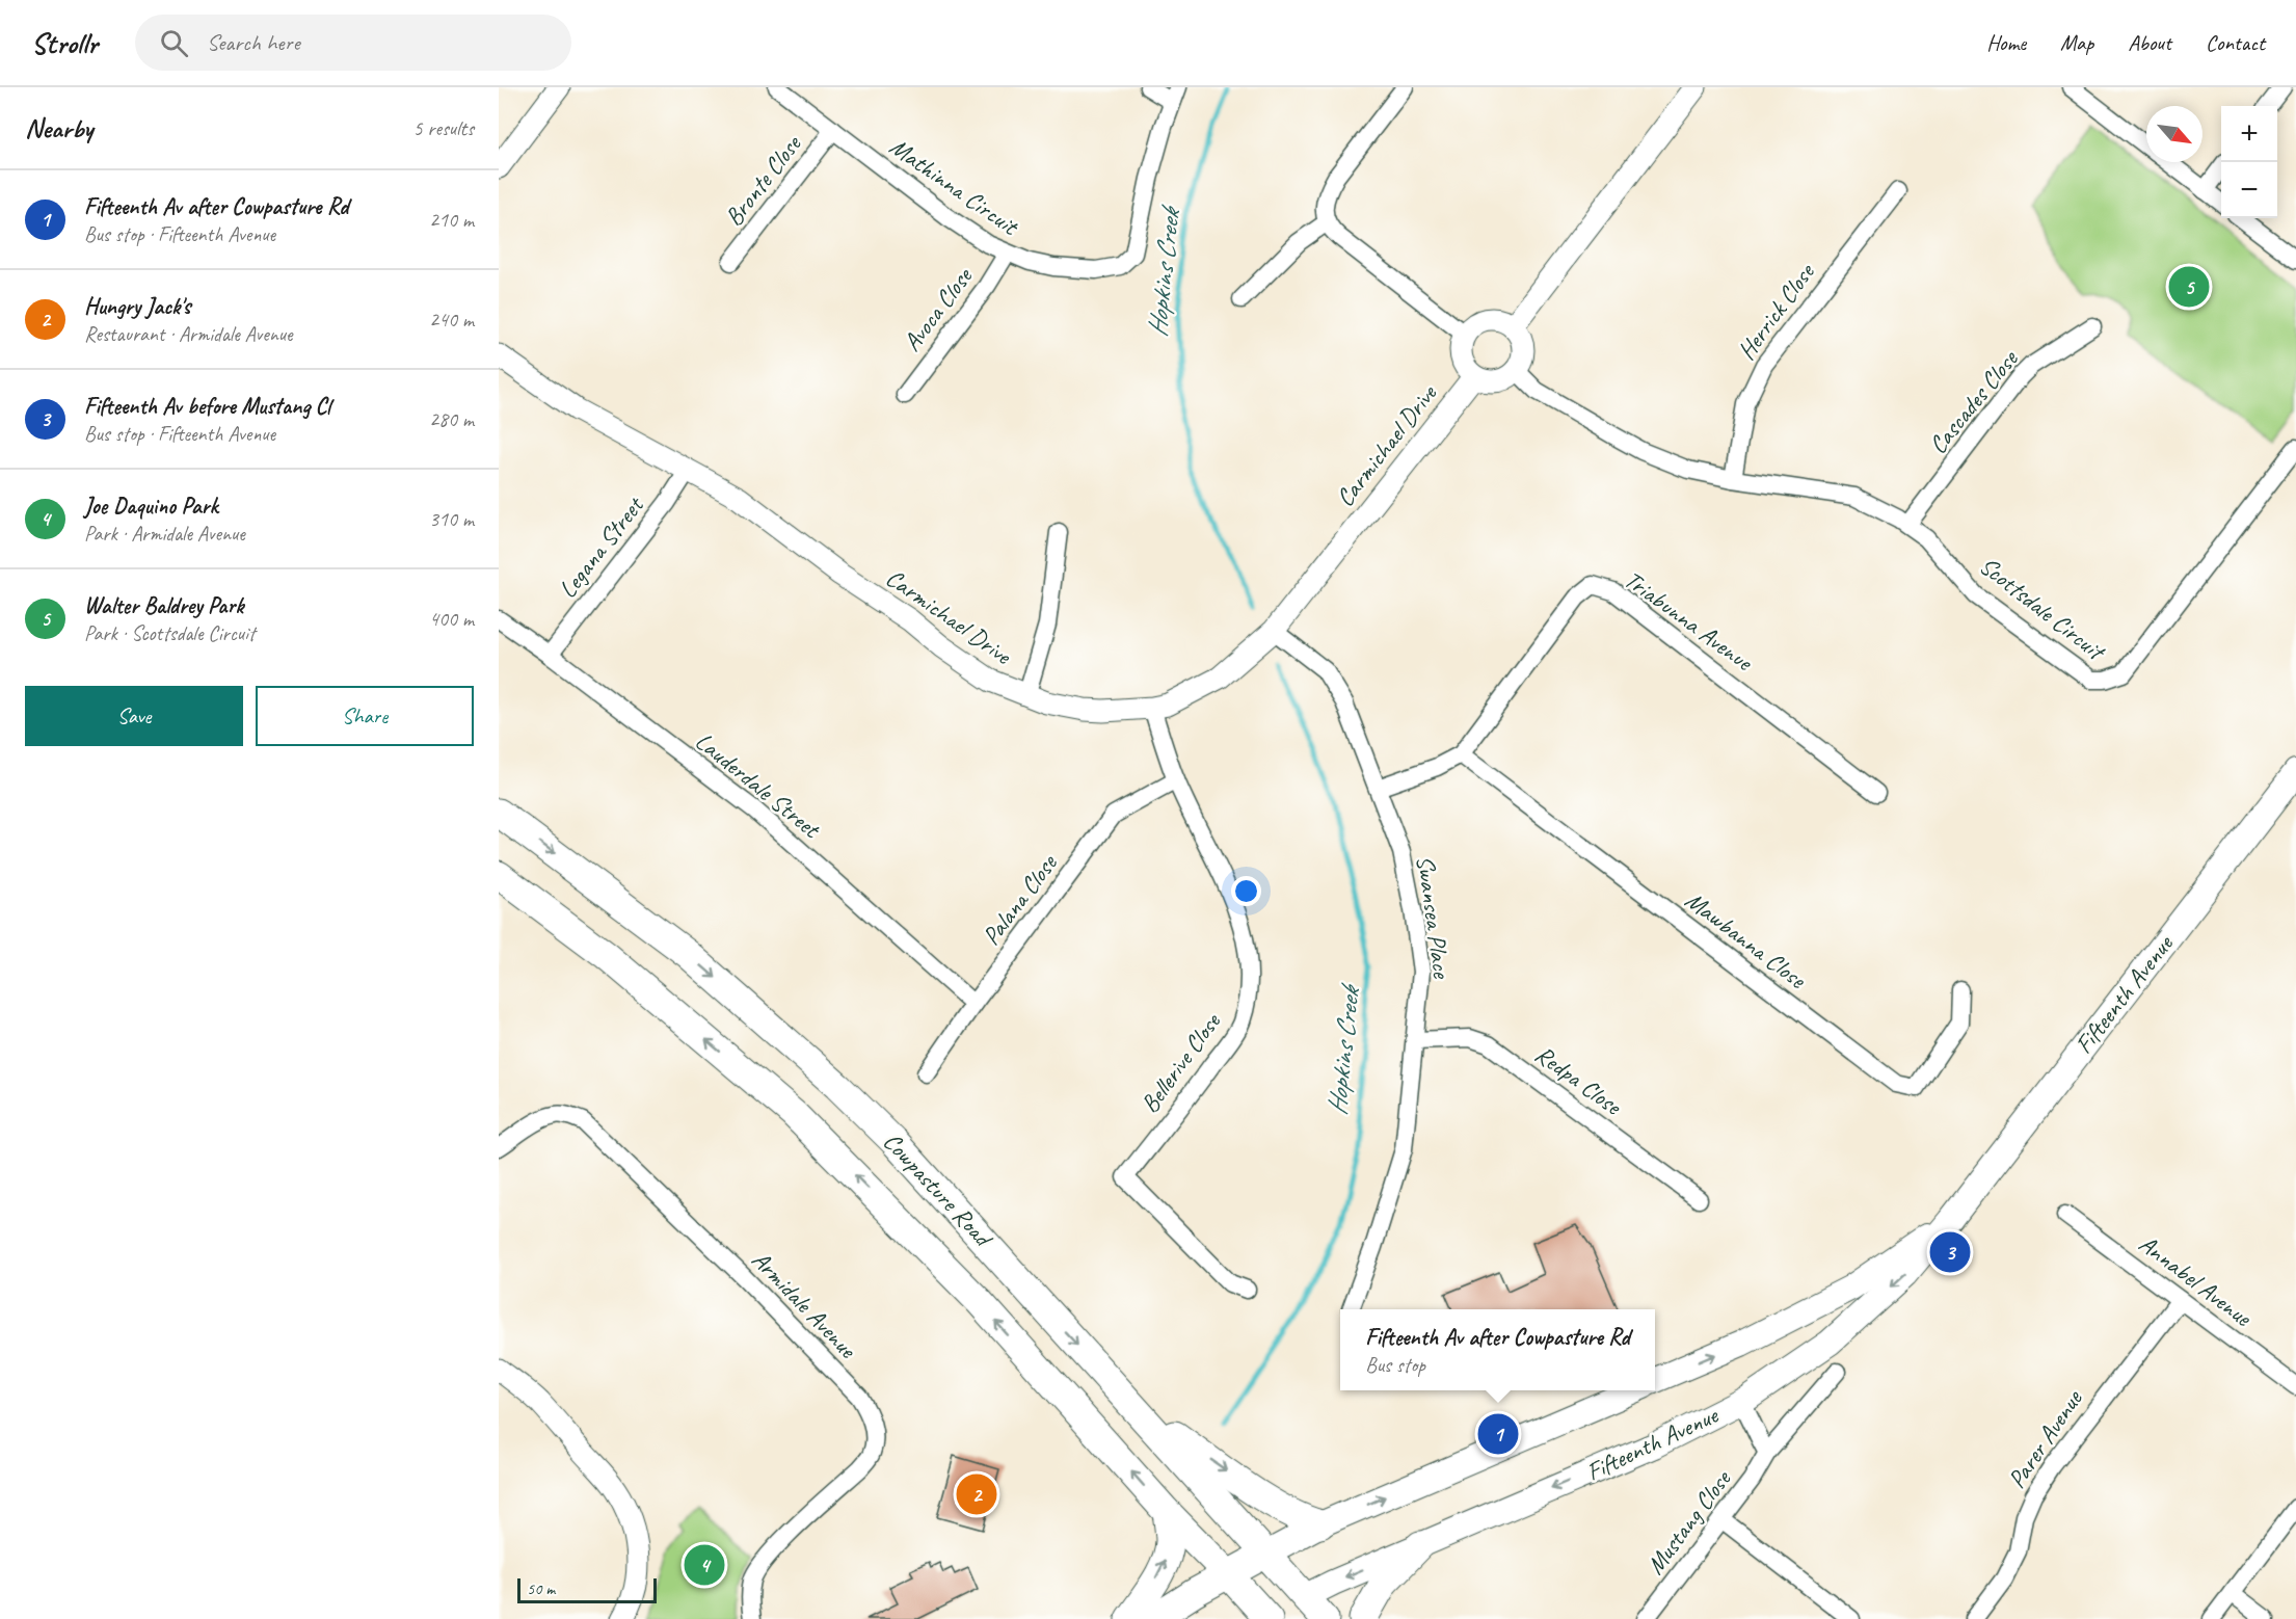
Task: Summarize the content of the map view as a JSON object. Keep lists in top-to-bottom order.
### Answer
{
  "streets": {
    "main road": ["Fifteenth Avenue", "Cowpasture Road"],
    "street": [
      "Bronte Close",
      "Mathinna Circuit",
      "Avoca Close",
      "Herrick Close",
      "Cascades Close",
      "Carmichael Drive",
      "Legana Street",
      "Scottsdale Circuit",
      "Triabunna Avenue",
      "Lauderdale Street",
      "Palana Close",
      "Swansea Place",
      "Mawbanna Close",
      "Bellerive Close",
      "Redpa Close",
      "Annabel Avenue",
      "Armidale Avenue",
      "Parer Avenue",
      "Mustang Close"
    ]
  },
  "crossings": [
    ["Bronte Close", "Mathinna Circuit"],
    ["Mathinna Circuit", "Avoca Close"],
    ["Herrick Close", "Scottsdale Circuit"],
    ["Cascades Close", "Scottsdale Circuit"],
    ["Carmichael Drive", "Legana Street"],
    ["Carmichael Drive", "Scottsdale Circuit"],
    ["Carmichael Drive", "Swansea Place"],
    ["Carmichael Drive", "Bellerive Close"],
    ["Legana Street", "Lauderdale Street"],
    ["Triabunna Avenue", "Swansea Place"],
    ["Triabunna Avenue", "Mawbanna Close"],
    ["Lauderdale Street", "Palana Close"],
    ["Palana Close", "Bellerive Close"],
    ["Swansea Place", "Redpa Close"],
    ["Fifteenth Avenue", "Cowpasture Road"],
    ["Annabel Avenue", "Parer Avenue"]
  ],
  "water": ["Hopkins Creek"],
  "scale_bar": "50 m",
  "north": "bottom right",
  "page": {
    "header": "Strollr",
    "search": "Search here",
    "nav": [
      "Home",
      "Map",
      "About",
      "Contact"
    ],
    "heading": ["Nearby", "5 results"],
    "map_buttons": ["+", "−"],
    "list": [
      {
        "mark": "1",
        "name": "Fifteenth Av after Cowpasture Rd",
        "note": "Bus stop · Fifteenth Avenue",
        "value": "210 m"
      },
      {
        "mark": "2",
        "name": "Hungry Jack's",
        "note": "Restaurant · Armidale Avenue",
        "value": "240 m"
      },
      {
        "mark": "3",
        "name": "Fifteenth Av before Mustang Cl",
        "note": "Bus stop · Fifteenth Avenue",
        "value": "280 m"
      },
      {
        "mark": "4",
        "name": "Joe Daquino Park",
        "note": "Park · Armidale Avenue",
        "value": "310 m"
      },
      {
        "mark": "5",
        "name": "Walter Baldrey Park",
        "note": "Park · Scottsdale Circuit",
        "value": "400 m"
      }
    ],
    "pins": [
      "5",
      "3",
      "1",
      "2",
      "4"
    ],
    "buttons": ["Save", "Share"],
    "popup": ["Fifteenth Av after Cowpasture Rd", "Bus stop"],
    "scale": "50 m"
  }
}
